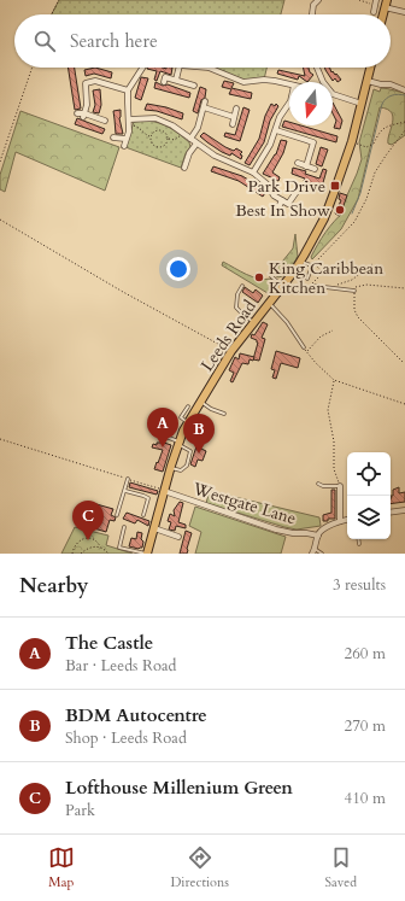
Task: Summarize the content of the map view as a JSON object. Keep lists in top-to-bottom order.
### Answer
{
  "streets": {
    "main road": ["Leeds Road"],
    "street": ["Westgate Lane"]
  },
  "crossings": [
    ["Leeds Road", "Westgate Lane"]
  ],
  "places": {
    "transit": ["Park Drive"],
    "other": ["Best In Show", "King Caribbean Kitchen"]
  },
  "north": "bottom",
  "page": {
    "search": "Search here",
    "pins": ["A", "B", "C"],
    "heading": ["Nearby", "3 results"],
    "list": [
      {
        "mark": "A",
        "name": "The Castle",
        "note": "Bar · Leeds Road",
        "value": "260 m"
      },
      {
        "mark": "B",
        "name": "BDM Autocentre",
        "note": "Shop · Leeds Road",
        "value": "270 m"
      },
      {
        "mark": "C",
        "name": "Lofthouse Millenium Green",
        "note": "Park",
        "value": "410 m"
      }
    ],
    "nav": ["Map", "Directions", "Saved"]
  }
}
